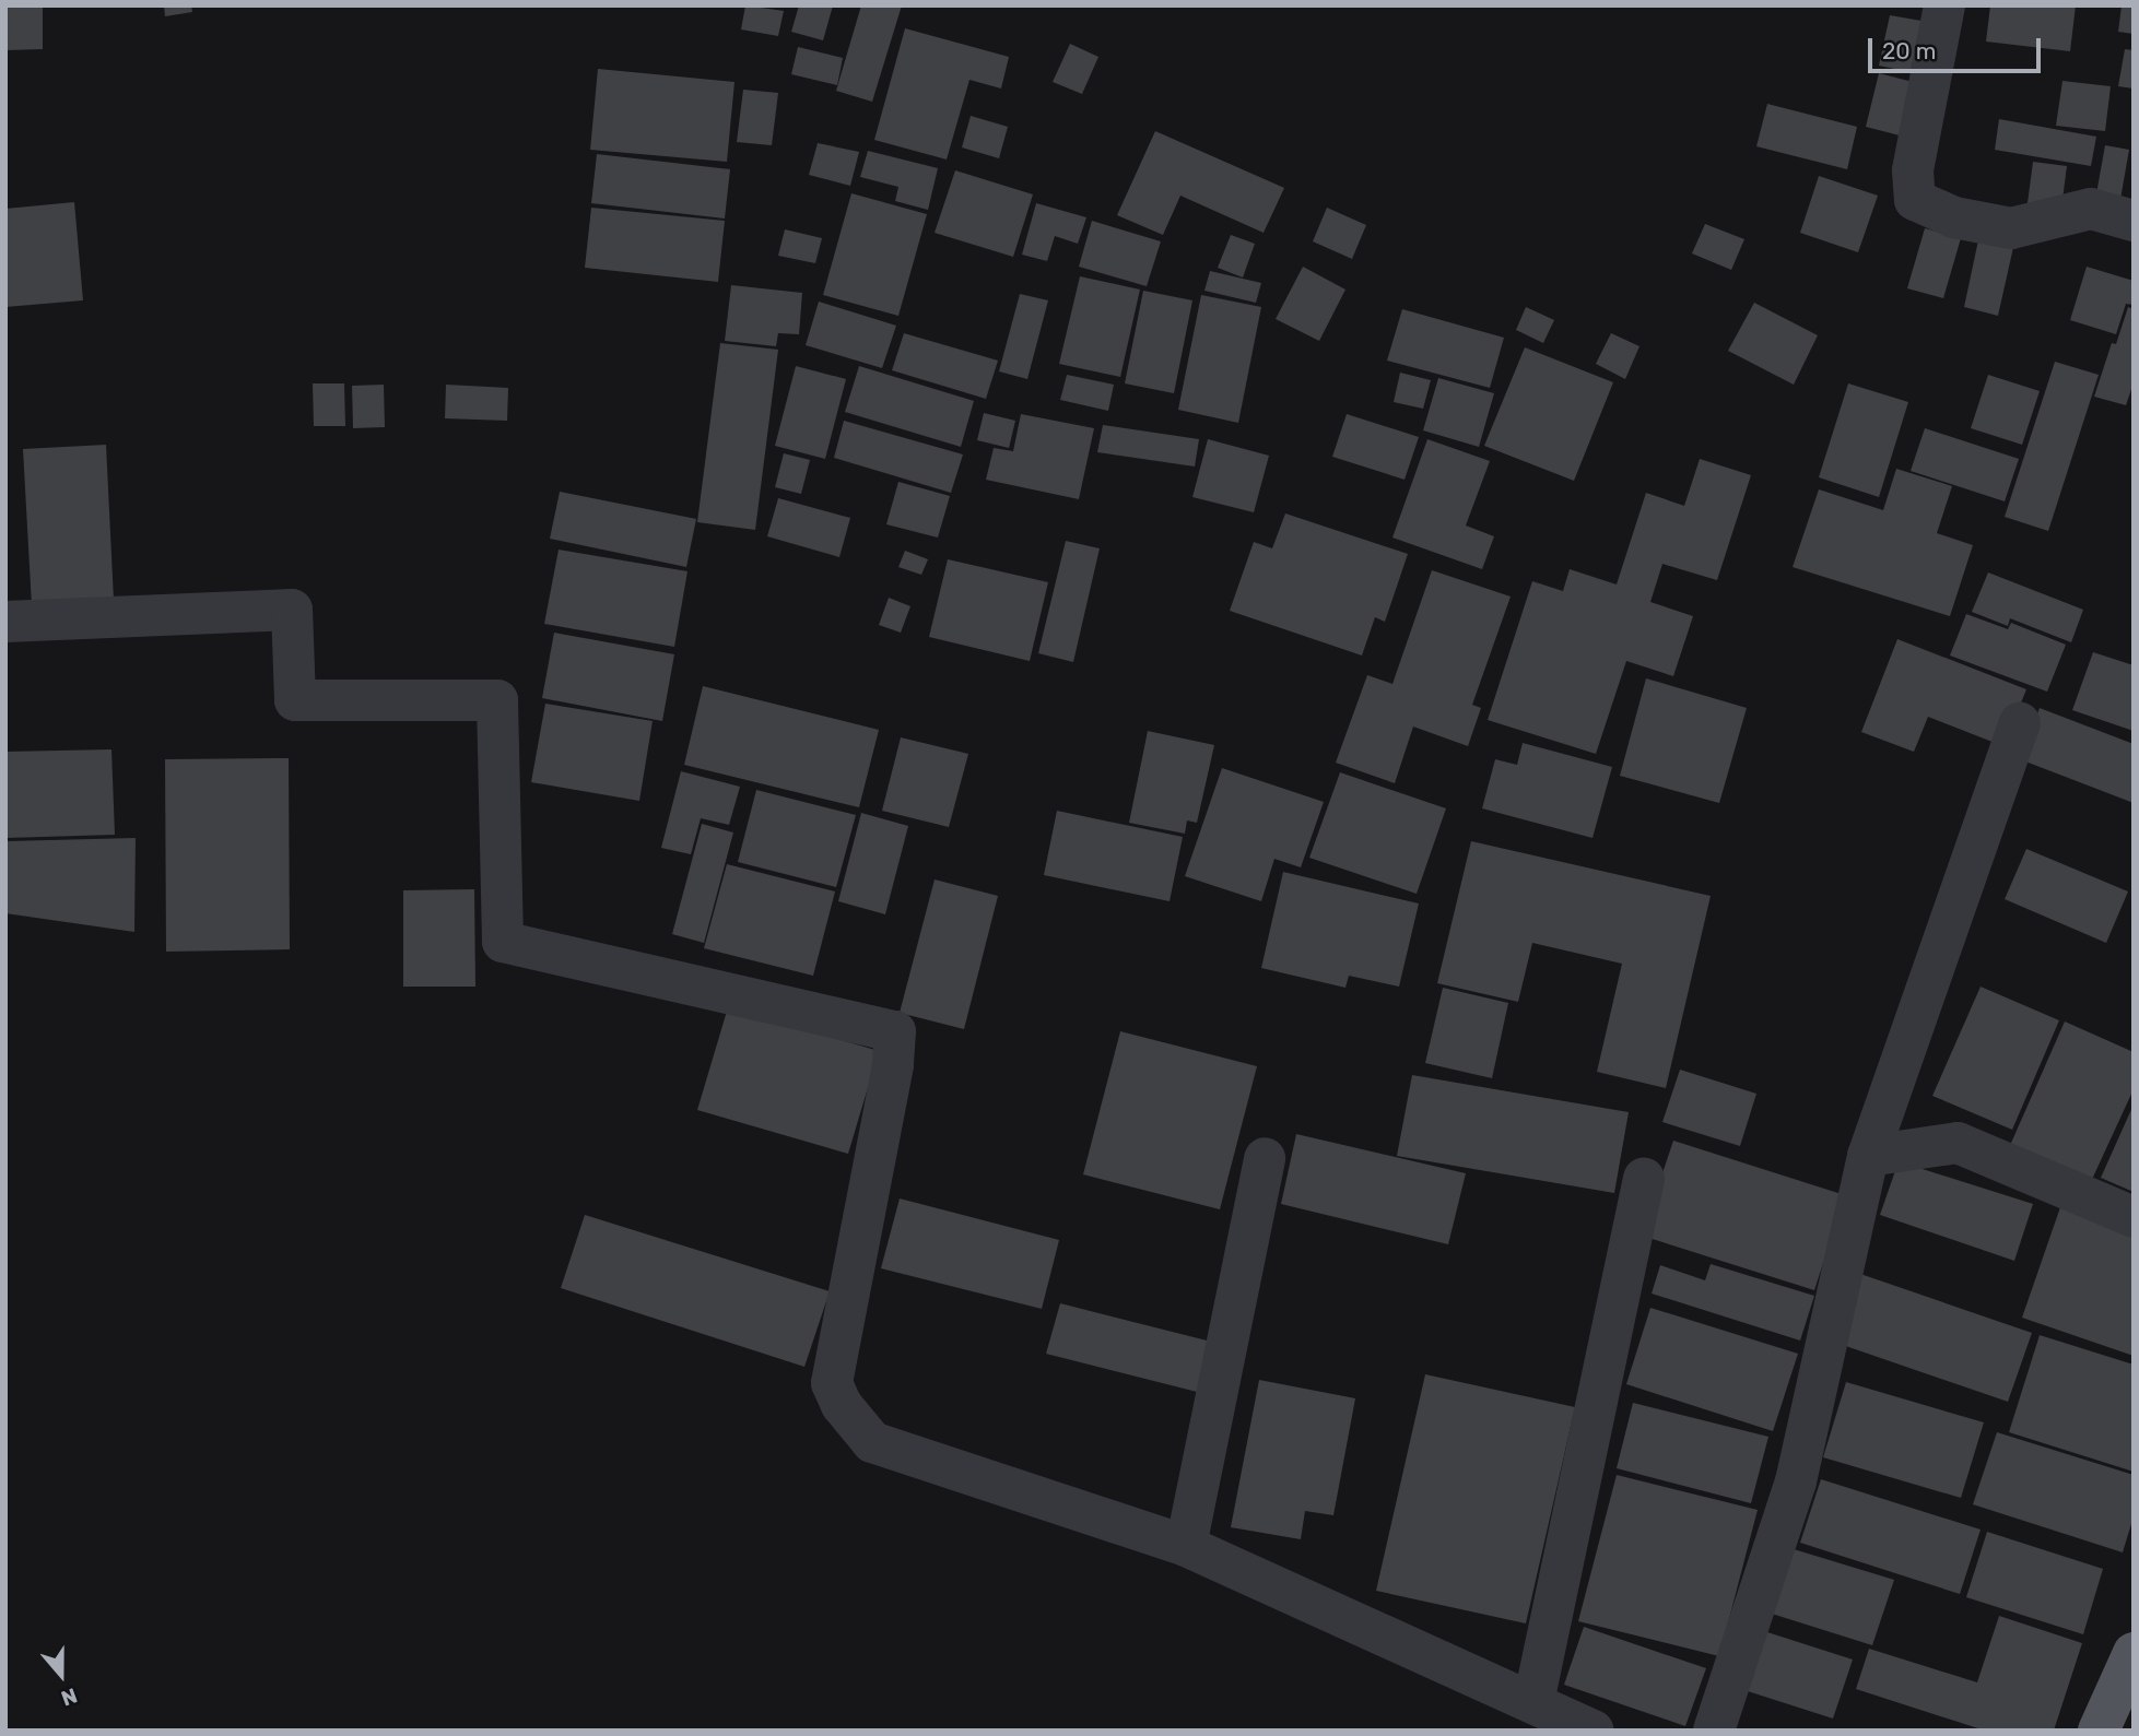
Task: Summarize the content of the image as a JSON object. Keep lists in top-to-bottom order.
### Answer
{
  "scale_bar": "20 m",
  "north": "bottom"
}
